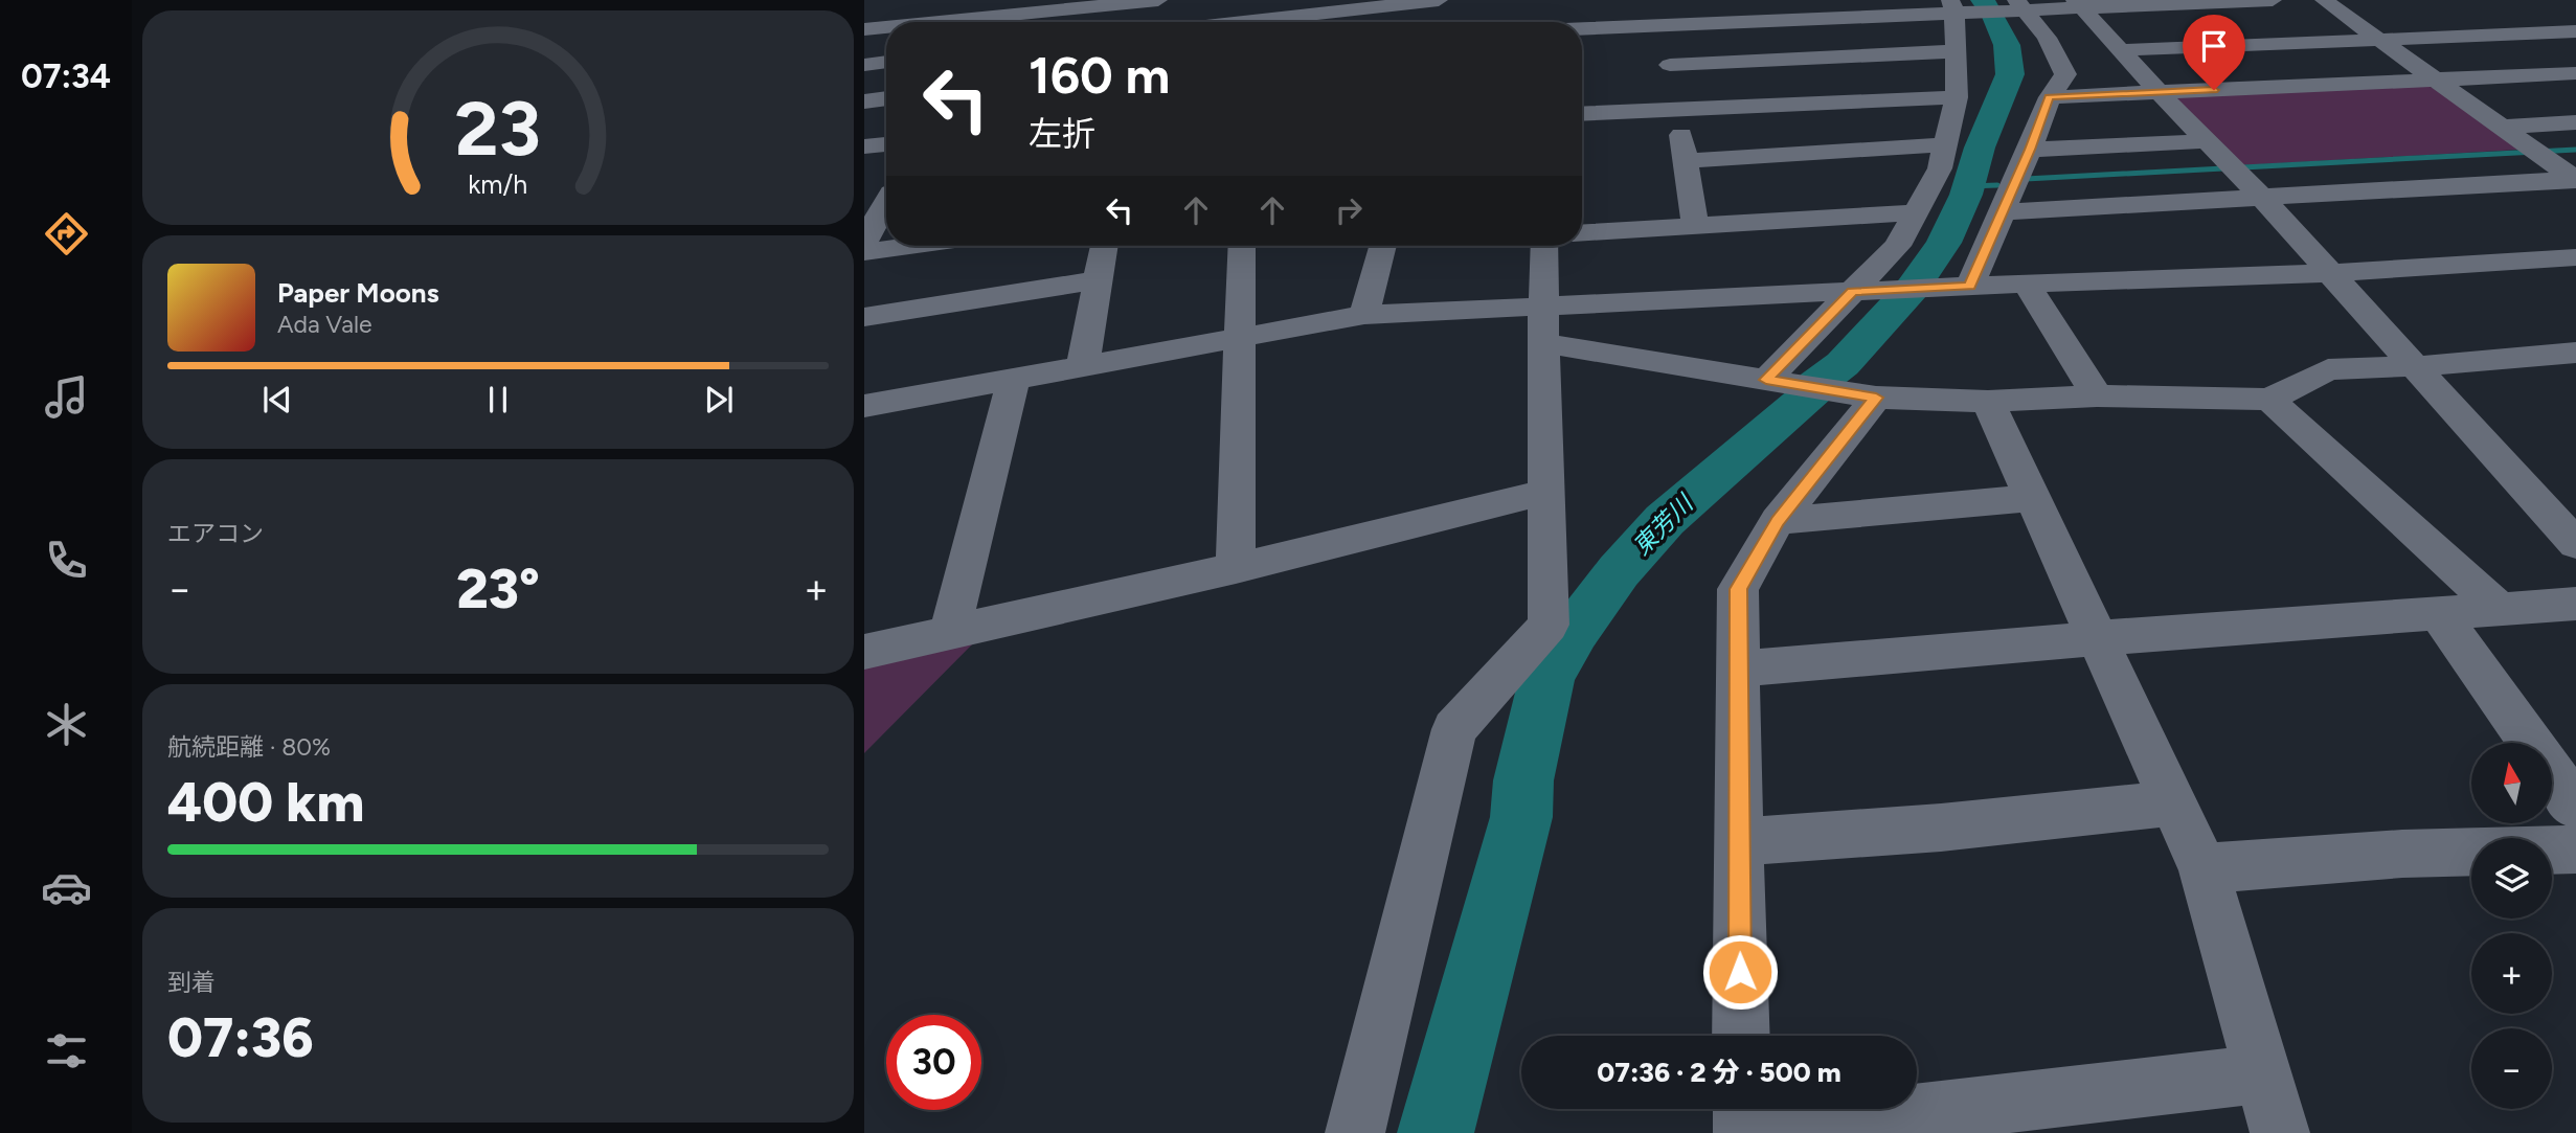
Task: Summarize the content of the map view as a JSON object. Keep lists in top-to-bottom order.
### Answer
{
  "water": ["東芳川"],
  "north": "top",
  "page": {
    "tabs": "07:34",
    "turn": ["160 m", "左折"],
    "song": ["Paper Moons", "Ada Vale"],
    "tile": [
      "エアコン",
      ["航続距離 · 80%", "400 km"],
      ["到着", "07:36"]
    ],
    "heat": ["−", "23°", "+"],
    "map_buttons": ["+", "−"],
    "limit": "30",
    "trip": "07:36 · 2 分 · 500 m",
    "gauge": ["23", "km/h"]
  }
}
